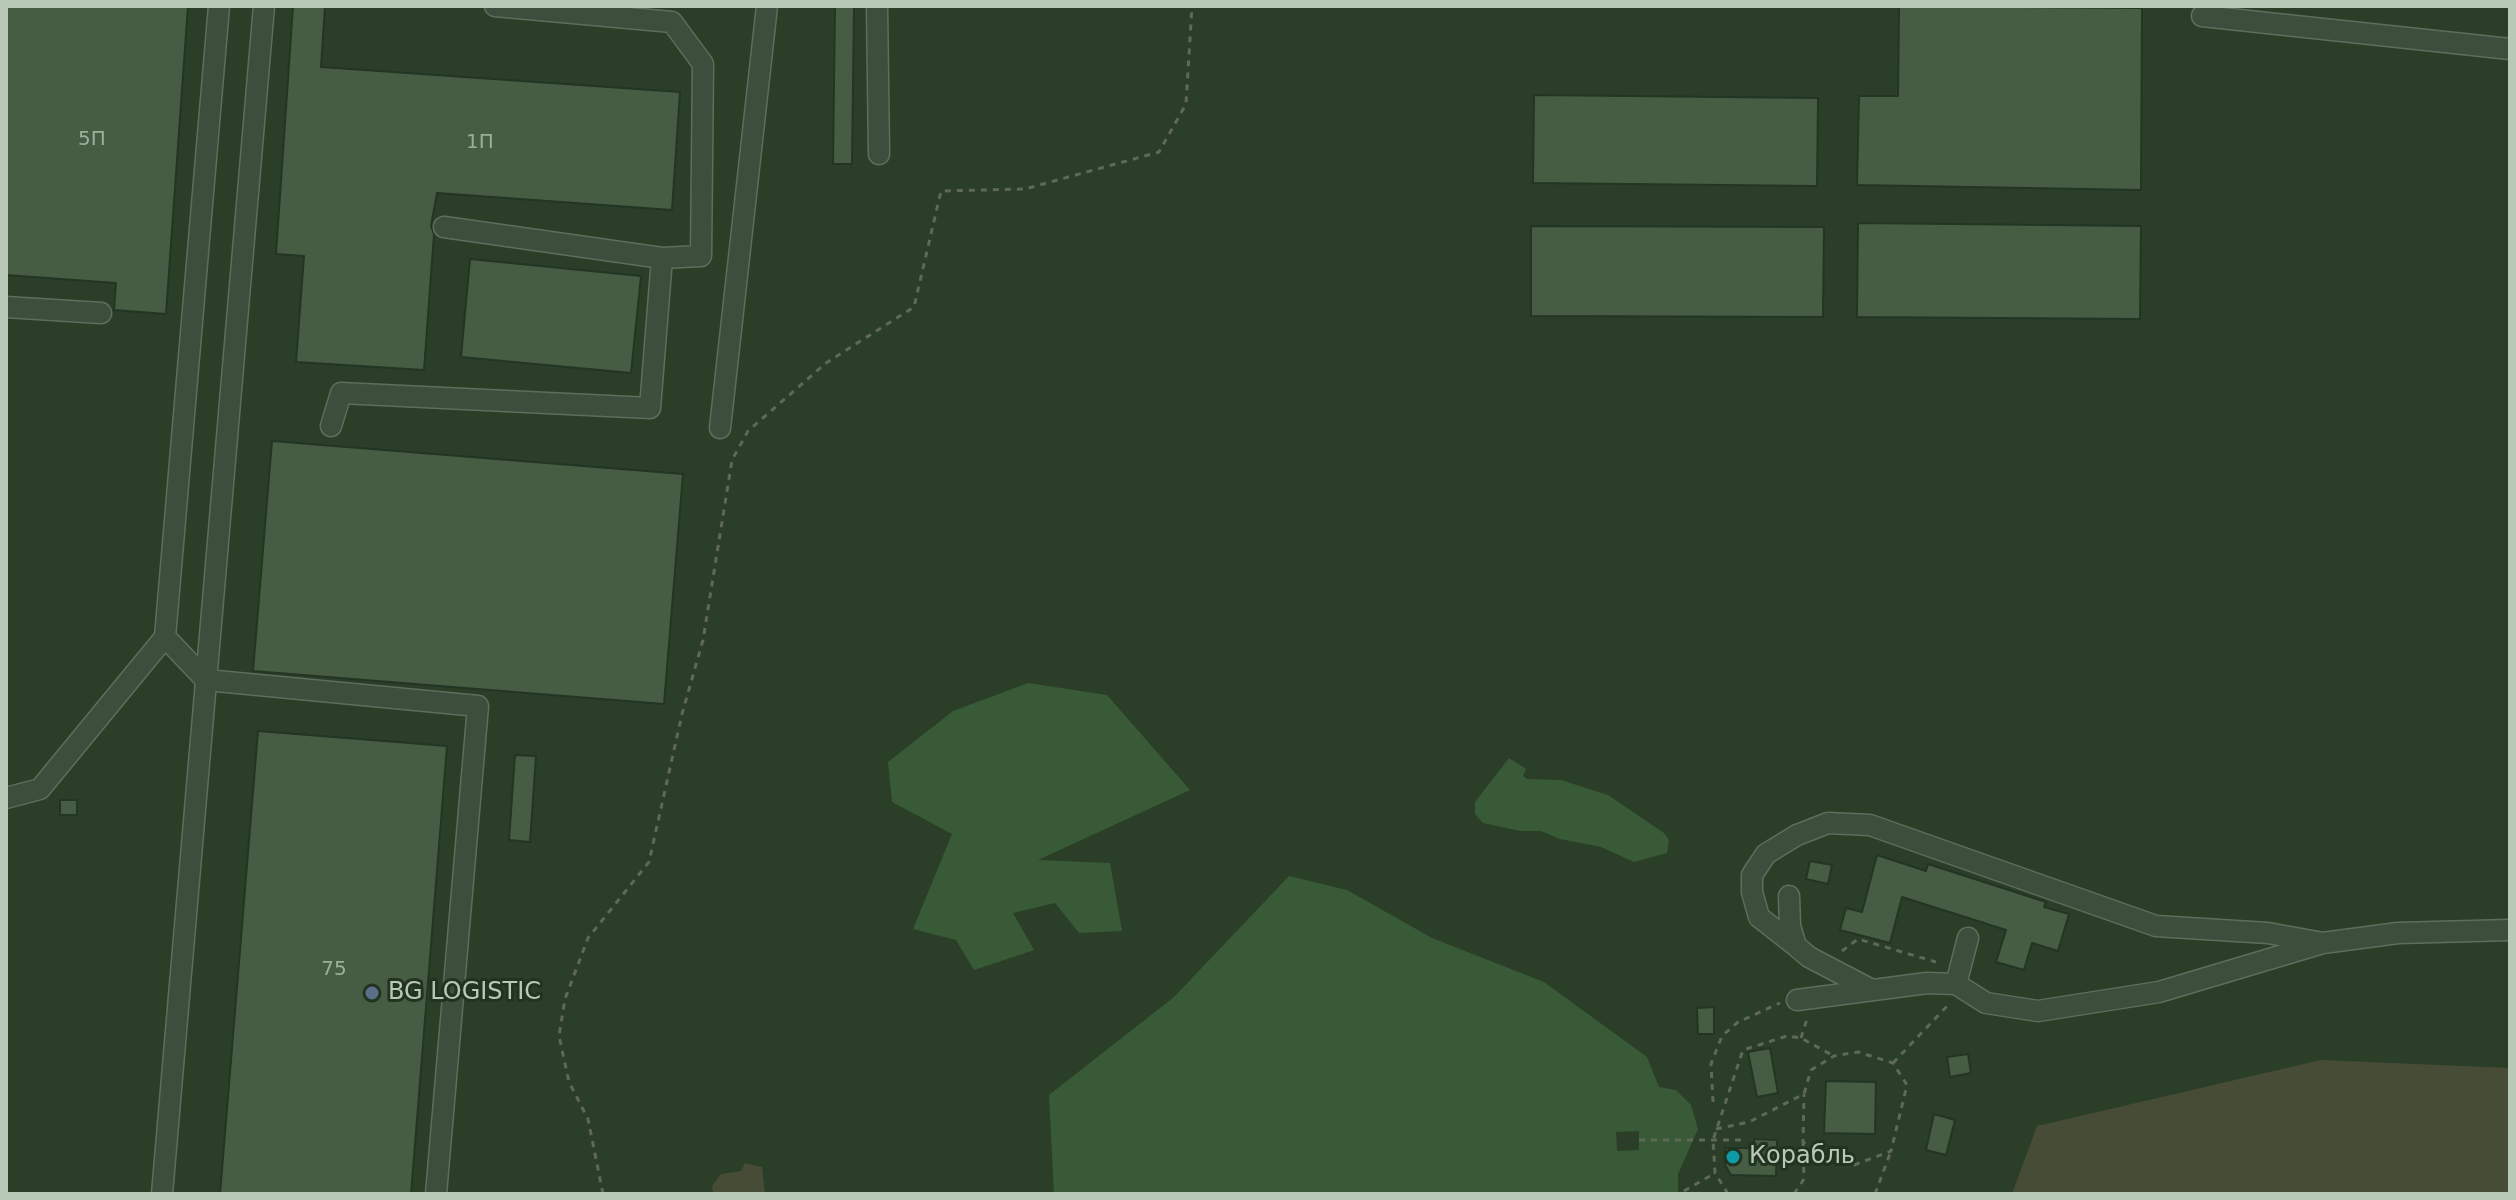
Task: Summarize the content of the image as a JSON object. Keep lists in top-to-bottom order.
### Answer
{
  "places": ["BG LOGISTIC", "Корабль"],
  "house_numbers": ["5П", "1П", "75"]
}
